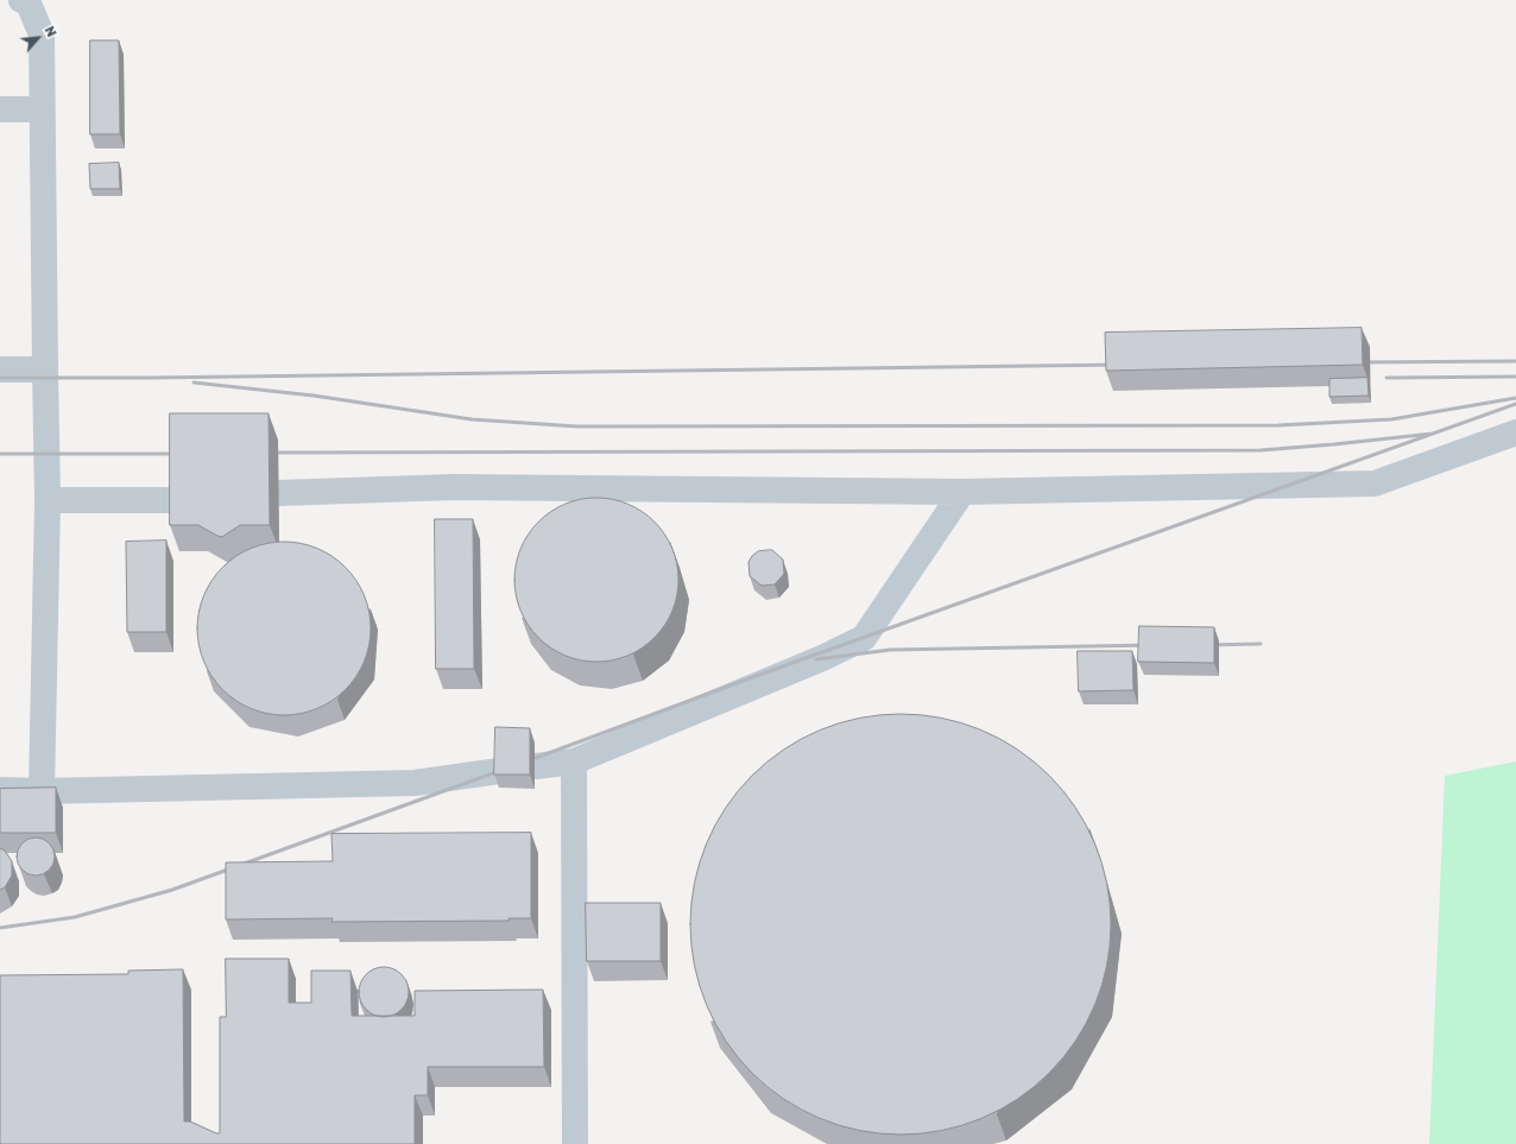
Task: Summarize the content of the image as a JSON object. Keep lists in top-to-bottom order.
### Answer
{
  "north": "top right"
}
